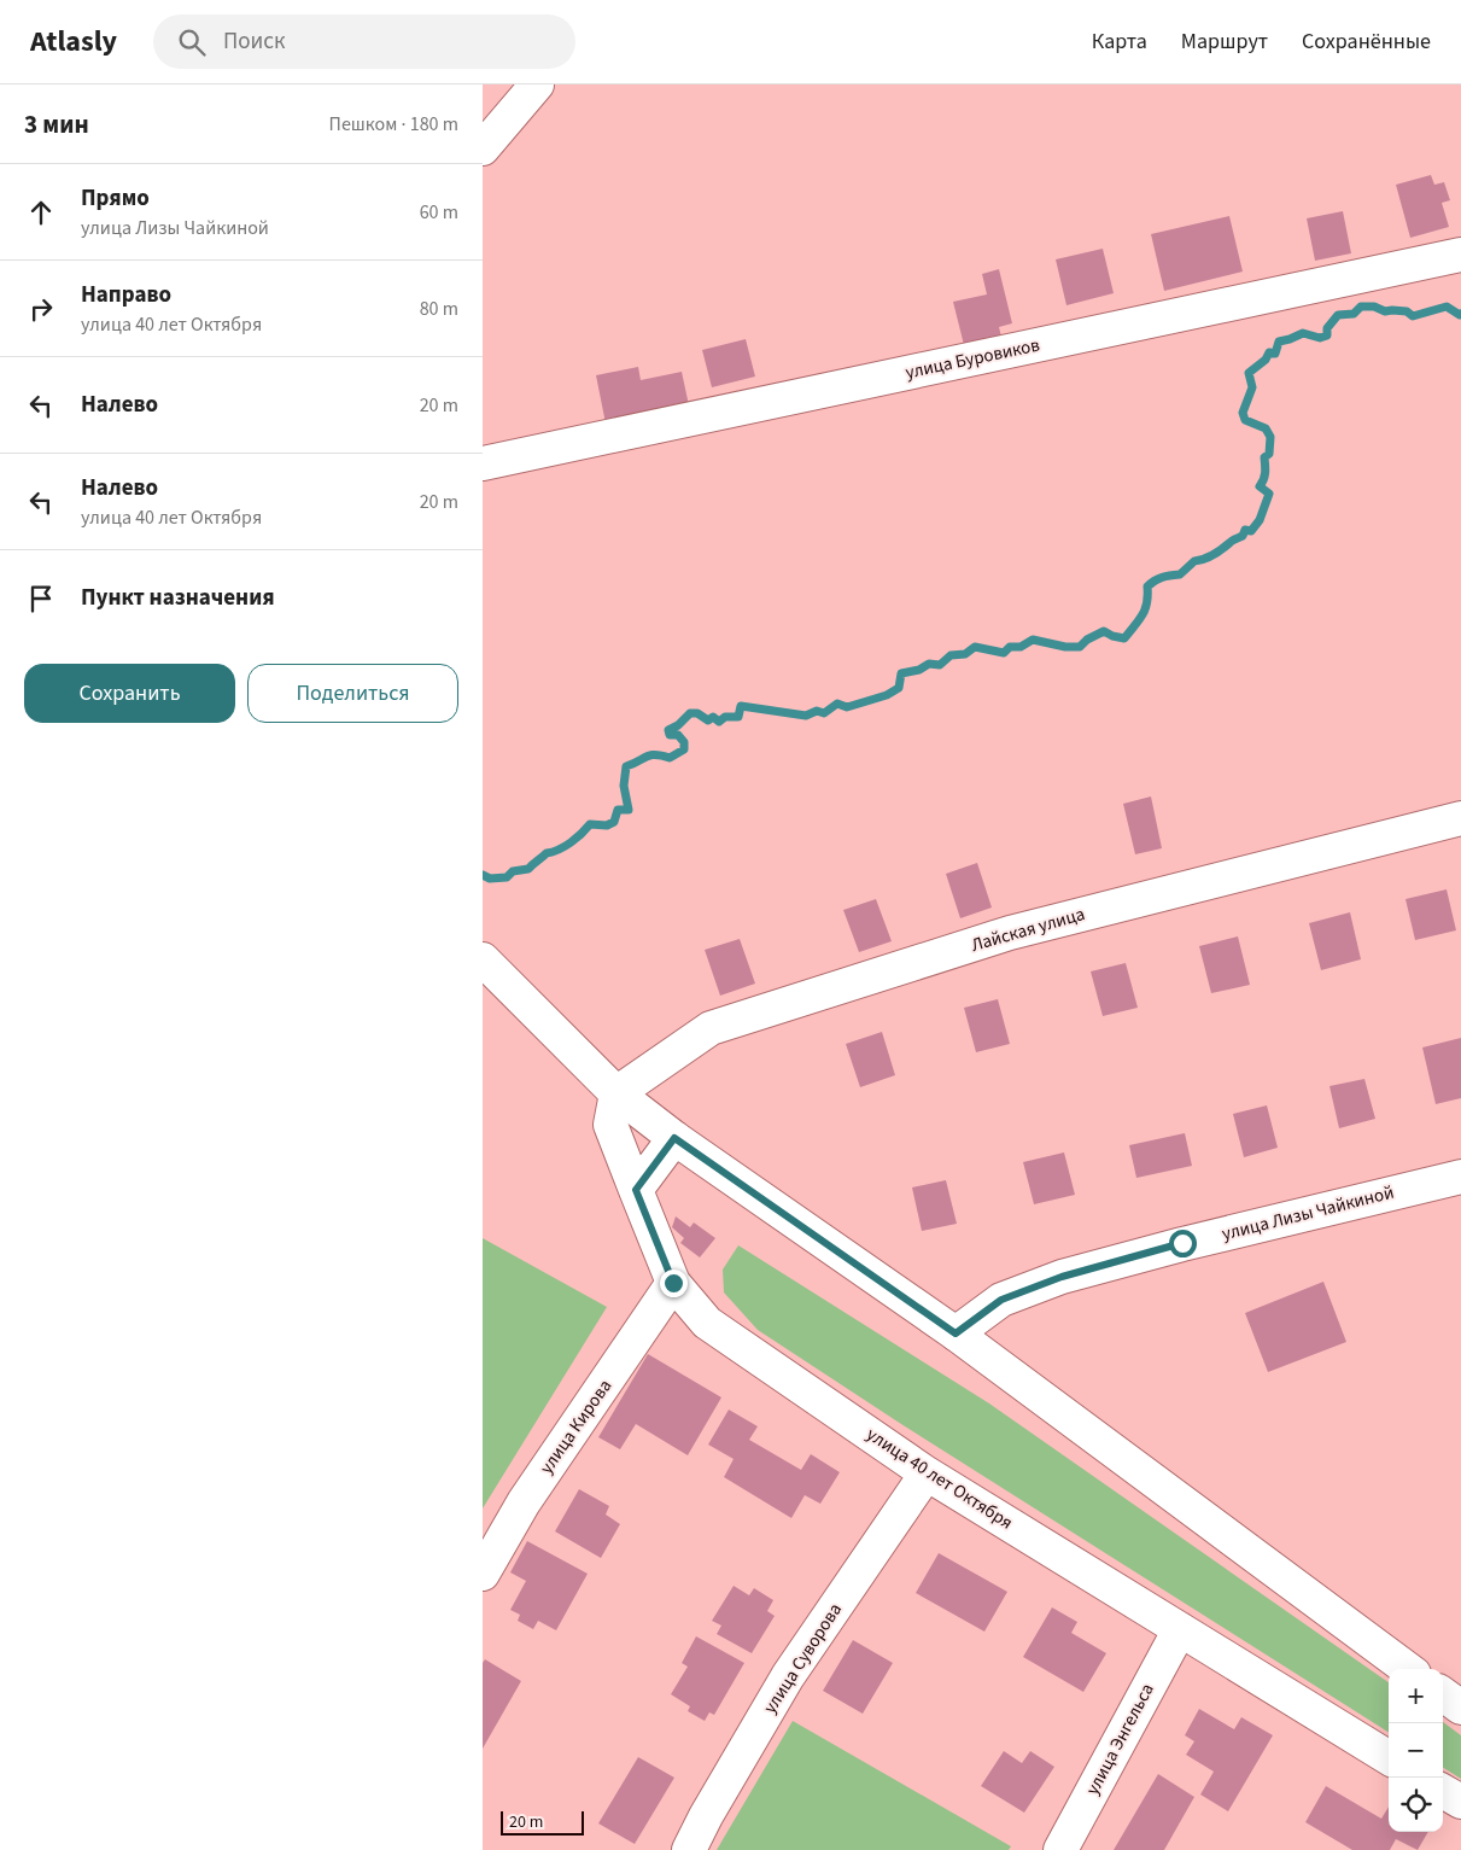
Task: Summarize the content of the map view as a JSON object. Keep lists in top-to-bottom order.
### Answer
{
  "streets": {
    "street": [
      "улица Буровиков",
      "Лайская улица",
      "улица Лизы Чайкиной",
      "улица Кирова",
      "улица 40 лет Октября",
      "улица Суворова",
      "улица Энгельса"
    ]
  },
  "crossings": [
    ["Лайская улица", "улица 40 лет Октября"],
    ["улица Кирова", "улица 40 лет Октября"],
    ["улица 40 лет Октября", "улица Суворова"],
    ["улица 40 лет Октября", "улица Энгельса"]
  ],
  "scale_bar": "20 m",
  "page": {
    "header": "Atlasly",
    "search": "Поиск",
    "nav": ["Карта", "Маршрут", "Сохранённые"],
    "heading": ["3 мин", "Пешком · 180 m"],
    "list": [
      ["Прямо", "улица Лизы Чайкиной", "60 m"],
      ["Направо", "улица 40 лет Октября", "80 m"],
      ["Налево", "20 m"],
      ["Налево", "улица 40 лет Октября", "20 m"],
      "Пункт назначения"
    ],
    "buttons": ["Сохранить", "Поделиться"],
    "map_buttons": ["+", "−"],
    "scale": "20 m"
  }
}
